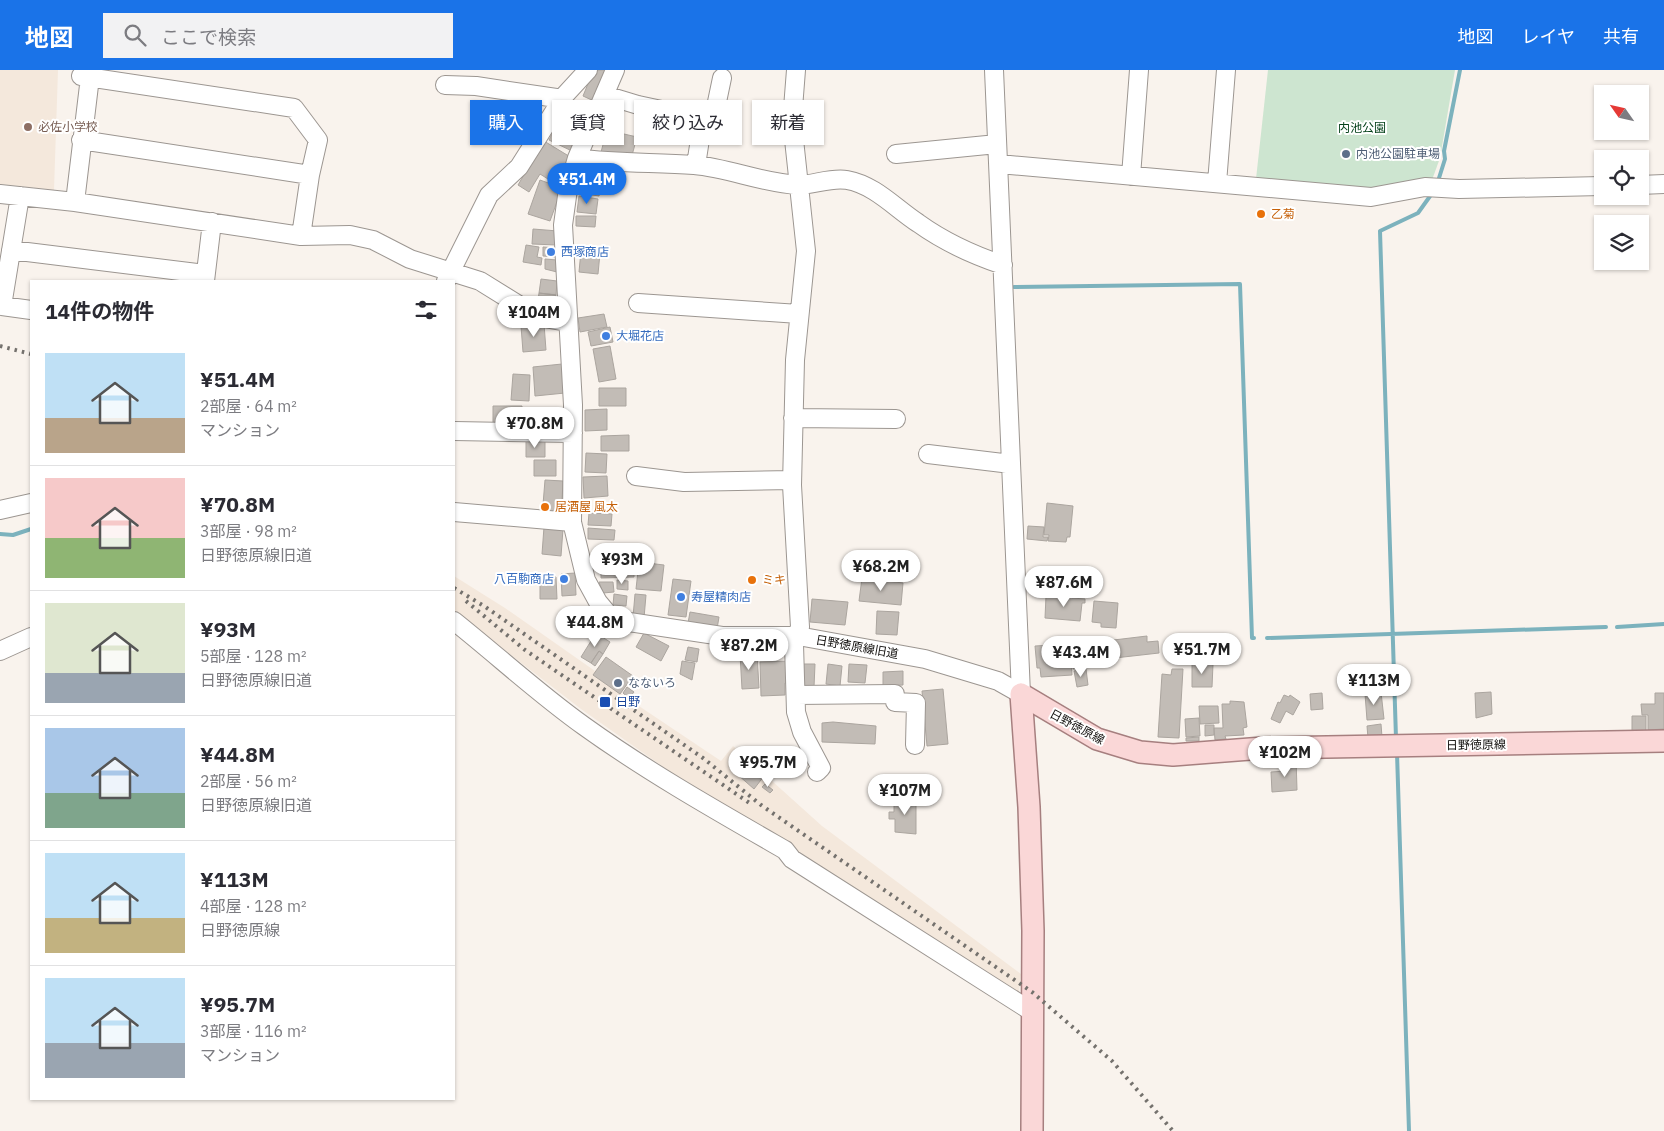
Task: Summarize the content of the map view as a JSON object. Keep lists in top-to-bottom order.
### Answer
{
  "streets": {
    "main road": ["日野徳原線"],
    "street": ["日野徳原線旧道"]
  },
  "crossings": [
    ["日野徳原線旧道", "日野徳原線"]
  ],
  "parks": ["内池公園"],
  "places": {
    "other": [
      "必佐小学校",
      "内池公園駐車場",
      "乙菊",
      "西塚商店",
      "大堀花店",
      "居酒屋 風太",
      "八百駒商店",
      "ミキ",
      "寿屋精肉店",
      "なないろ"
    ],
    "transit": ["日野"]
  },
  "north": "top left",
  "page": {
    "header": "地図",
    "search": "ここで検索",
    "nav": ["地図", "レイヤ", "共有"],
    "chip": [
      "購入",
      "賃貸",
      "絞り込み",
      "新着"
    ],
    "price": [
      "¥51.4M",
      "¥104M",
      "¥70.8M",
      "¥93M",
      "¥68.2M",
      "¥87.6M",
      "¥44.8M",
      "¥87.2M",
      "¥51.7M",
      "¥43.4M",
      "¥113M",
      "¥102M",
      "¥95.7M",
      "¥107M"
    ],
    "heading": "14件の物件",
    "list": [
      {
        "name": "¥51.4M",
        "note": "2部屋 · 64 m² · マンション"
      },
      {
        "name": "¥70.8M",
        "note": "3部屋 · 98 m² · 日野徳原線旧道"
      },
      {
        "name": "¥93M",
        "note": "5部屋 · 128 m² · 日野徳原線旧道"
      },
      {
        "name": "¥44.8M",
        "note": "2部屋 · 56 m² · 日野徳原線旧道"
      },
      {
        "name": "¥113M",
        "note": "4部屋 · 128 m² · 日野徳原線"
      },
      {
        "name": "¥95.7M",
        "note": "3部屋 · 116 m² · マンション"
      }
    ]
  }
}
